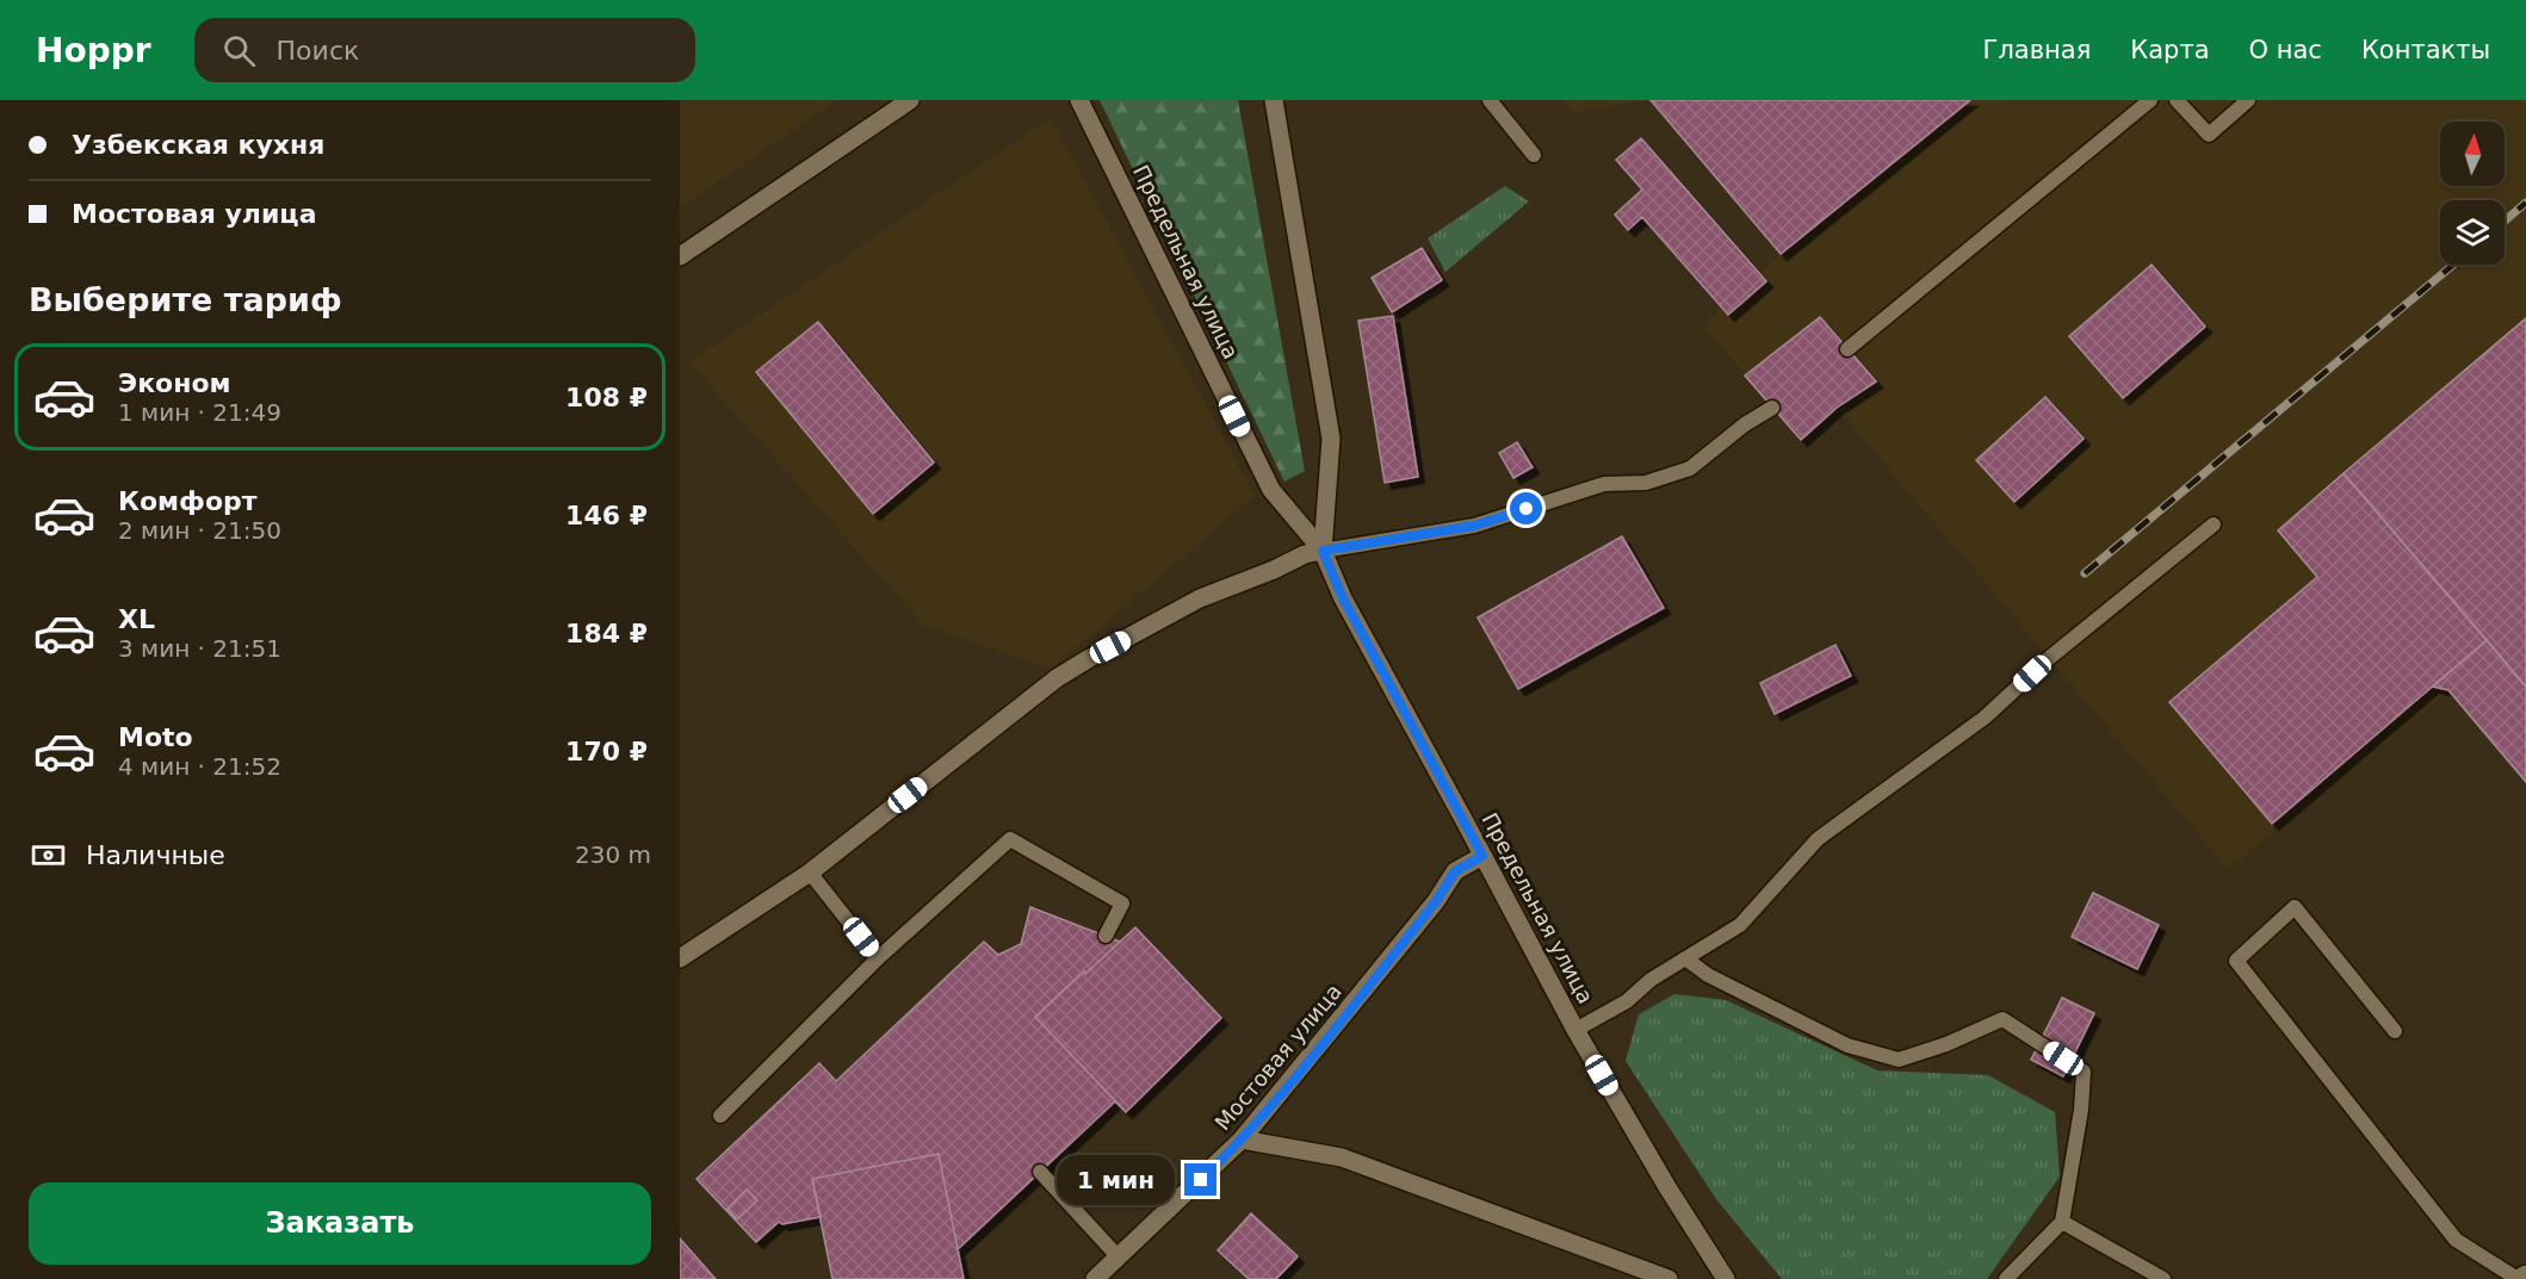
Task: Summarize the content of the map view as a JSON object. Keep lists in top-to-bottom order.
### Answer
{
  "streets": {
    "street": ["Предельная улица", "Мостовая улица"]
  },
  "crossings": [
    ["Предельная улица", "Мостовая улица"]
  ],
  "north": "top",
  "page": {
    "header": "Hoppr",
    "search": "Поиск",
    "nav": [
      "Главная",
      "Карта",
      "О нас",
      "Контакты"
    ],
    "banner": ["Узбекская кухня", "Мостовая улица"],
    "heading": "Выберите тариф",
    "list": [
      {
        "name": "Эконом",
        "note": "1 мин · 21:49",
        "value": "108 ₽"
      },
      {
        "name": "Комфорт",
        "note": "2 мин · 21:50",
        "value": "146 ₽"
      },
      {
        "name": "XL",
        "note": "3 мин · 21:51",
        "value": "184 ₽"
      },
      {
        "name": "Moto",
        "note": "4 мин · 21:52",
        "value": "170 ₽"
      }
    ],
    "pay": ["Наличные", "230 m"],
    "bubble": "1 мин",
    "buttons": "Заказать"
  }
}
